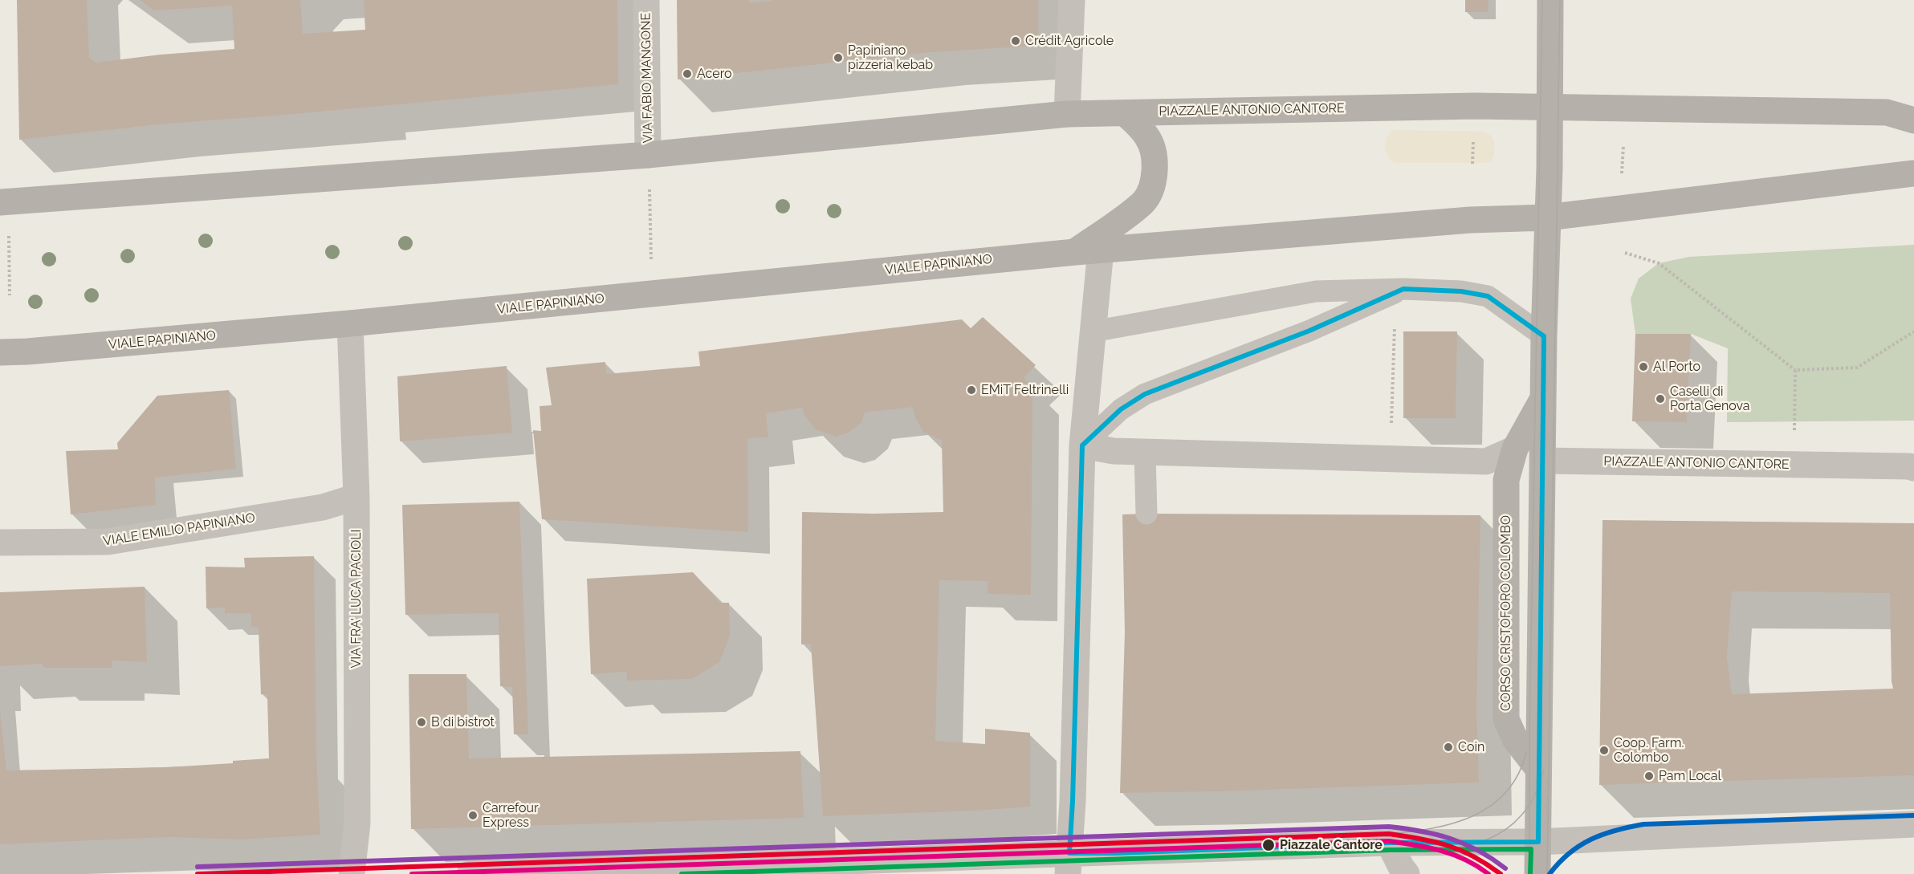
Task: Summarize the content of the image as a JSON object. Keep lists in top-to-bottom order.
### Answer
{
  "streets": {
    "main road": ["PIAZZALE ANTONIO CANTORE", "VIALE PAPINIANO", "CORSO CRISTOFORO COLOMBO"],
    "street": ["VIA FABIO MANGONE", "VIALE EMILIO PAPINIANO", "VIA FRA' LUCA PACIOLI"]
  },
  "crossings": [
    ["VIALE PAPINIANO", "VIA FRA' LUCA PACIOLI"],
    ["VIALE EMILIO PAPINIANO", "VIA FRA' LUCA PACIOLI"]
  ],
  "places": [
    "Crédit Agricole",
    "Papiniano pizzeria kebab",
    "Acero",
    "Al Porto",
    "EMiT Feltrinelli",
    "Caselli di Porta Genova",
    "B di bistrot",
    "Coin",
    "Coop. Farm. Colombo",
    "Pam Local",
    "Carrefour Express",
    "Piazzale Cantore"
  ]
}
